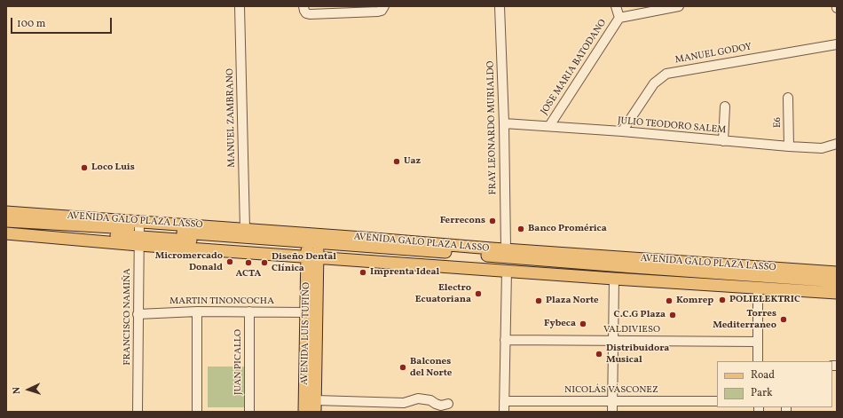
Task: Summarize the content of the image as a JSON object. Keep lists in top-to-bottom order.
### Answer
{
  "streets": {
    "main road": ["AVENIDA GALO PLAZA LASSO", "AVENIDA LUIS TUFIÑO"],
    "street": [
      "MANUEL GODOY",
      "JOSE MARIA BATODANO",
      "MANUEL ZAMBRANO",
      "E6",
      "JULIO TEODORO SALEM",
      "FRAY LEONARDO MURIALDO",
      "MARTIN TINONCOCHA",
      "FRANCISCO NAMIÑA",
      "VALDIVIESO",
      "JUAN PICALLO",
      "NICOLÁS VÁSCONEZ"
    ]
  },
  "crossings": [
    ["MANUEL GODOY", "JULIO TEODORO SALEM"],
    ["JOSE MARIA BATODANO", "JULIO TEODORO SALEM"],
    ["MANUEL ZAMBRANO", "AVENIDA GALO PLAZA LASSO"],
    ["E6", "JULIO TEODORO SALEM"],
    ["JULIO TEODORO SALEM", "FRAY LEONARDO MURIALDO"],
    ["FRAY LEONARDO MURIALDO", "AVENIDA GALO PLAZA LASSO"],
    ["AVENIDA GALO PLAZA LASSO", "FRANCISCO NAMIÑA"],
    ["AVENIDA GALO PLAZA LASSO", "AVENIDA LUIS TUFIÑO"],
    ["MARTIN TINONCOCHA", "FRANCISCO NAMIÑA"],
    ["MARTIN TINONCOCHA", "AVENIDA LUIS TUFIÑO"],
    ["MARTIN TINONCOCHA", "JUAN PICALLO"]
  ],
  "places": [
    "Uaz",
    "Loco Luis",
    "Ferrecons",
    "Banco Promérica",
    "Micromercado Donald",
    "ACTA",
    "Diseño Dental Clínica",
    "Imprenta Ideal",
    "Electro Ecuatoriana",
    "POLIELEKTRIC",
    "Plaza Norte",
    "Komrep",
    "C.C.G Plaza",
    "Torres Mediterraneo",
    "Fybeca",
    "Distribuidora Musical",
    "Balcones del Norte"
  ],
  "legend": ["Road", "Park"],
  "scale_bar": "100 m",
  "north": "left"
}
